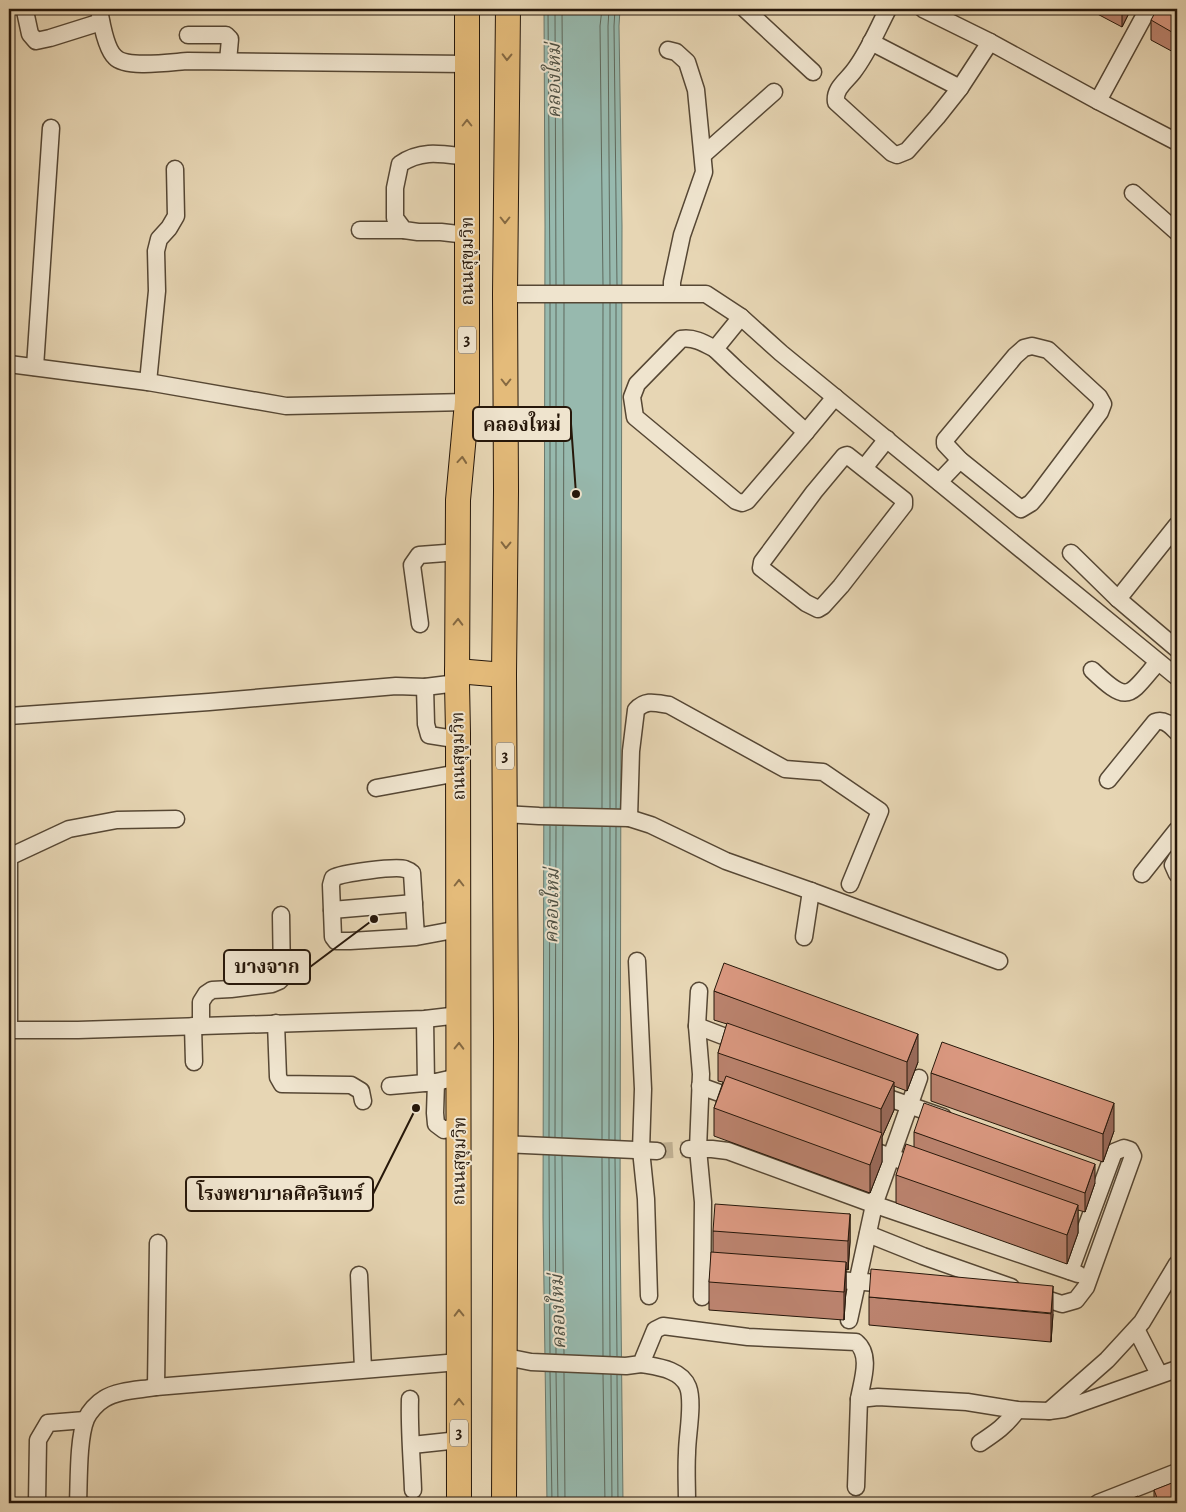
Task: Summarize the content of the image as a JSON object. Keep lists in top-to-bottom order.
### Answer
{
  "streets": {
    "highway": ["ถนนสุขุมวิท", "3"]
  },
  "water": ["คลองใหม่"],
  "places": ["คลองใหม่", "บางจาก", "โรงพยาบาลศิครินทร์"]
}
